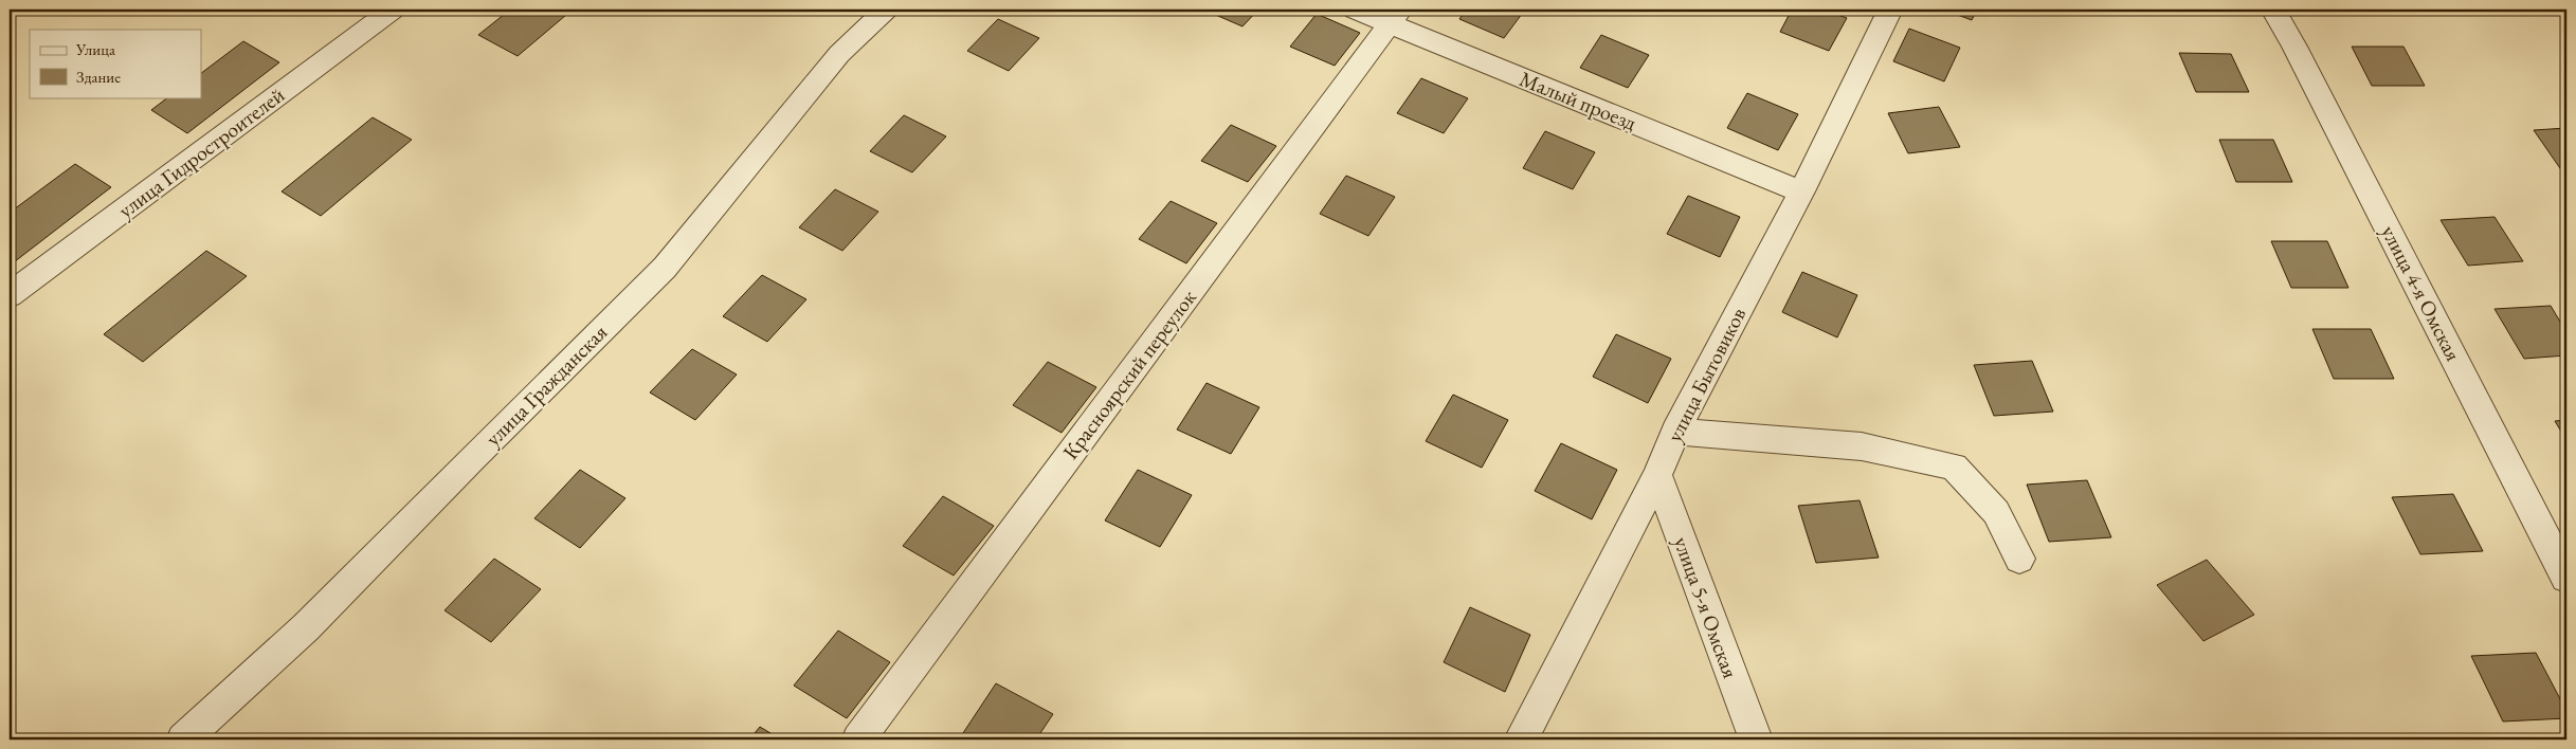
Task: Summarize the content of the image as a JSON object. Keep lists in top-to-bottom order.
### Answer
{
  "streets": {
    "street": [
      "Малый проезд",
      "улица Гидростроителей",
      "улица 4-я Омская",
      "Красноярский переулок",
      "улица Бытовиков",
      "улица Гражданская",
      "улица 5-я Омская"
    ]
  },
  "crossings": [
    ["Малый проезд", "Красноярский переулок"],
    ["Малый проезд", "улица Бытовиков"],
    ["улица Бытовиков", "улица 5-я Омская"]
  ],
  "legend": ["Улица", "Здание"]
}
